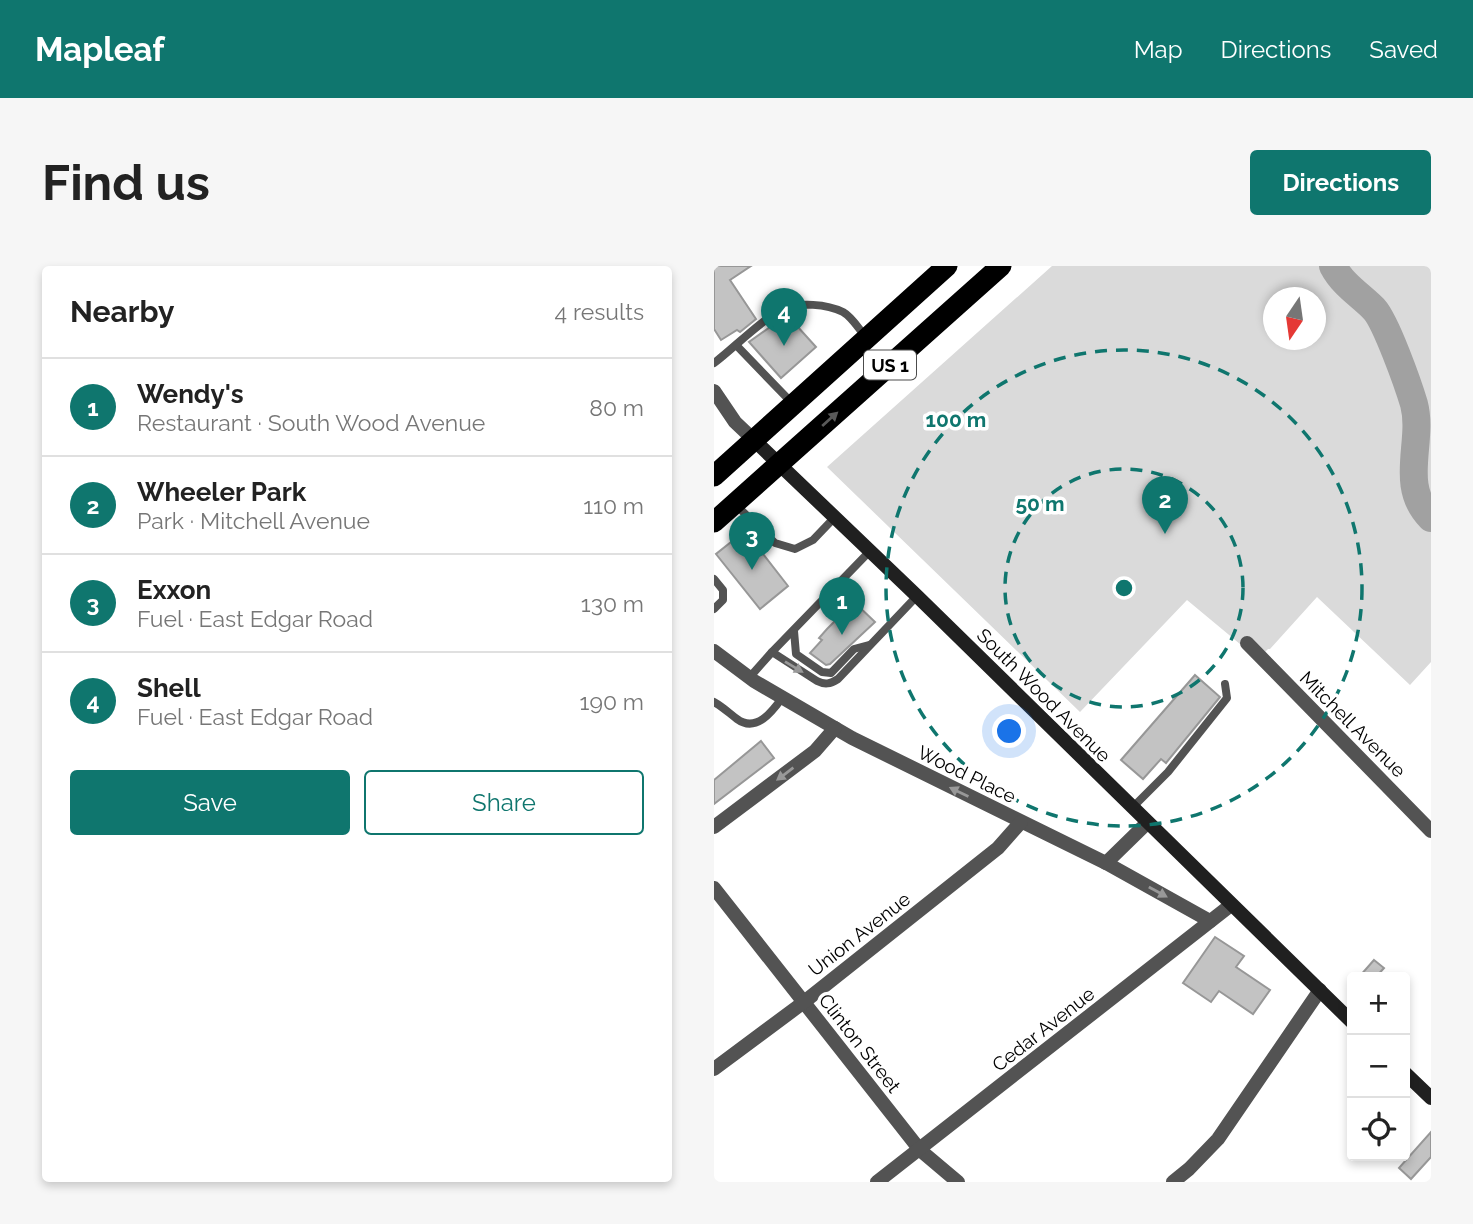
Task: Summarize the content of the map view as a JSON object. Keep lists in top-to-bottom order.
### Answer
{
  "streets": {
    "highway": ["US 1"],
    "main road": ["South Wood Avenue"],
    "street": [
      "Mitchell Avenue",
      "Wood Place",
      "Union Avenue",
      "Cedar Avenue",
      "Clinton Street"
    ]
  },
  "crossings": [
    ["US 1", "South Wood Avenue"],
    ["South Wood Avenue", "Cedar Avenue"],
    ["Wood Place", "Union Avenue"],
    ["Wood Place", "Cedar Avenue"],
    ["Union Avenue", "Clinton Street"],
    ["Cedar Avenue", "Clinton Street"]
  ],
  "north": "bottom",
  "page": {
    "header": "Mapleaf",
    "nav": ["Map", "Directions", "Saved"],
    "buttons": [
      "Directions",
      ["Save", "Share"]
    ],
    "title": "Find us",
    "heading": ["Nearby", "4 results"],
    "pins": [
      "4",
      "2",
      "3",
      "1"
    ],
    "list": [
      {
        "mark": "1",
        "name": "Wendy's",
        "note": "Restaurant · South Wood Avenue",
        "value": "80 m"
      },
      {
        "mark": "2",
        "name": "Wheeler Park",
        "note": "Park · Mitchell Avenue",
        "value": "110 m"
      },
      {
        "mark": "3",
        "name": "Exxon",
        "note": "Fuel · East Edgar Road",
        "value": "130 m"
      },
      {
        "mark": "4",
        "name": "Shell",
        "note": "Fuel · East Edgar Road",
        "value": "190 m"
      }
    ],
    "map_buttons": ["+", "−"]
  },
  "rings": ["100 m", "50 m"]
}
